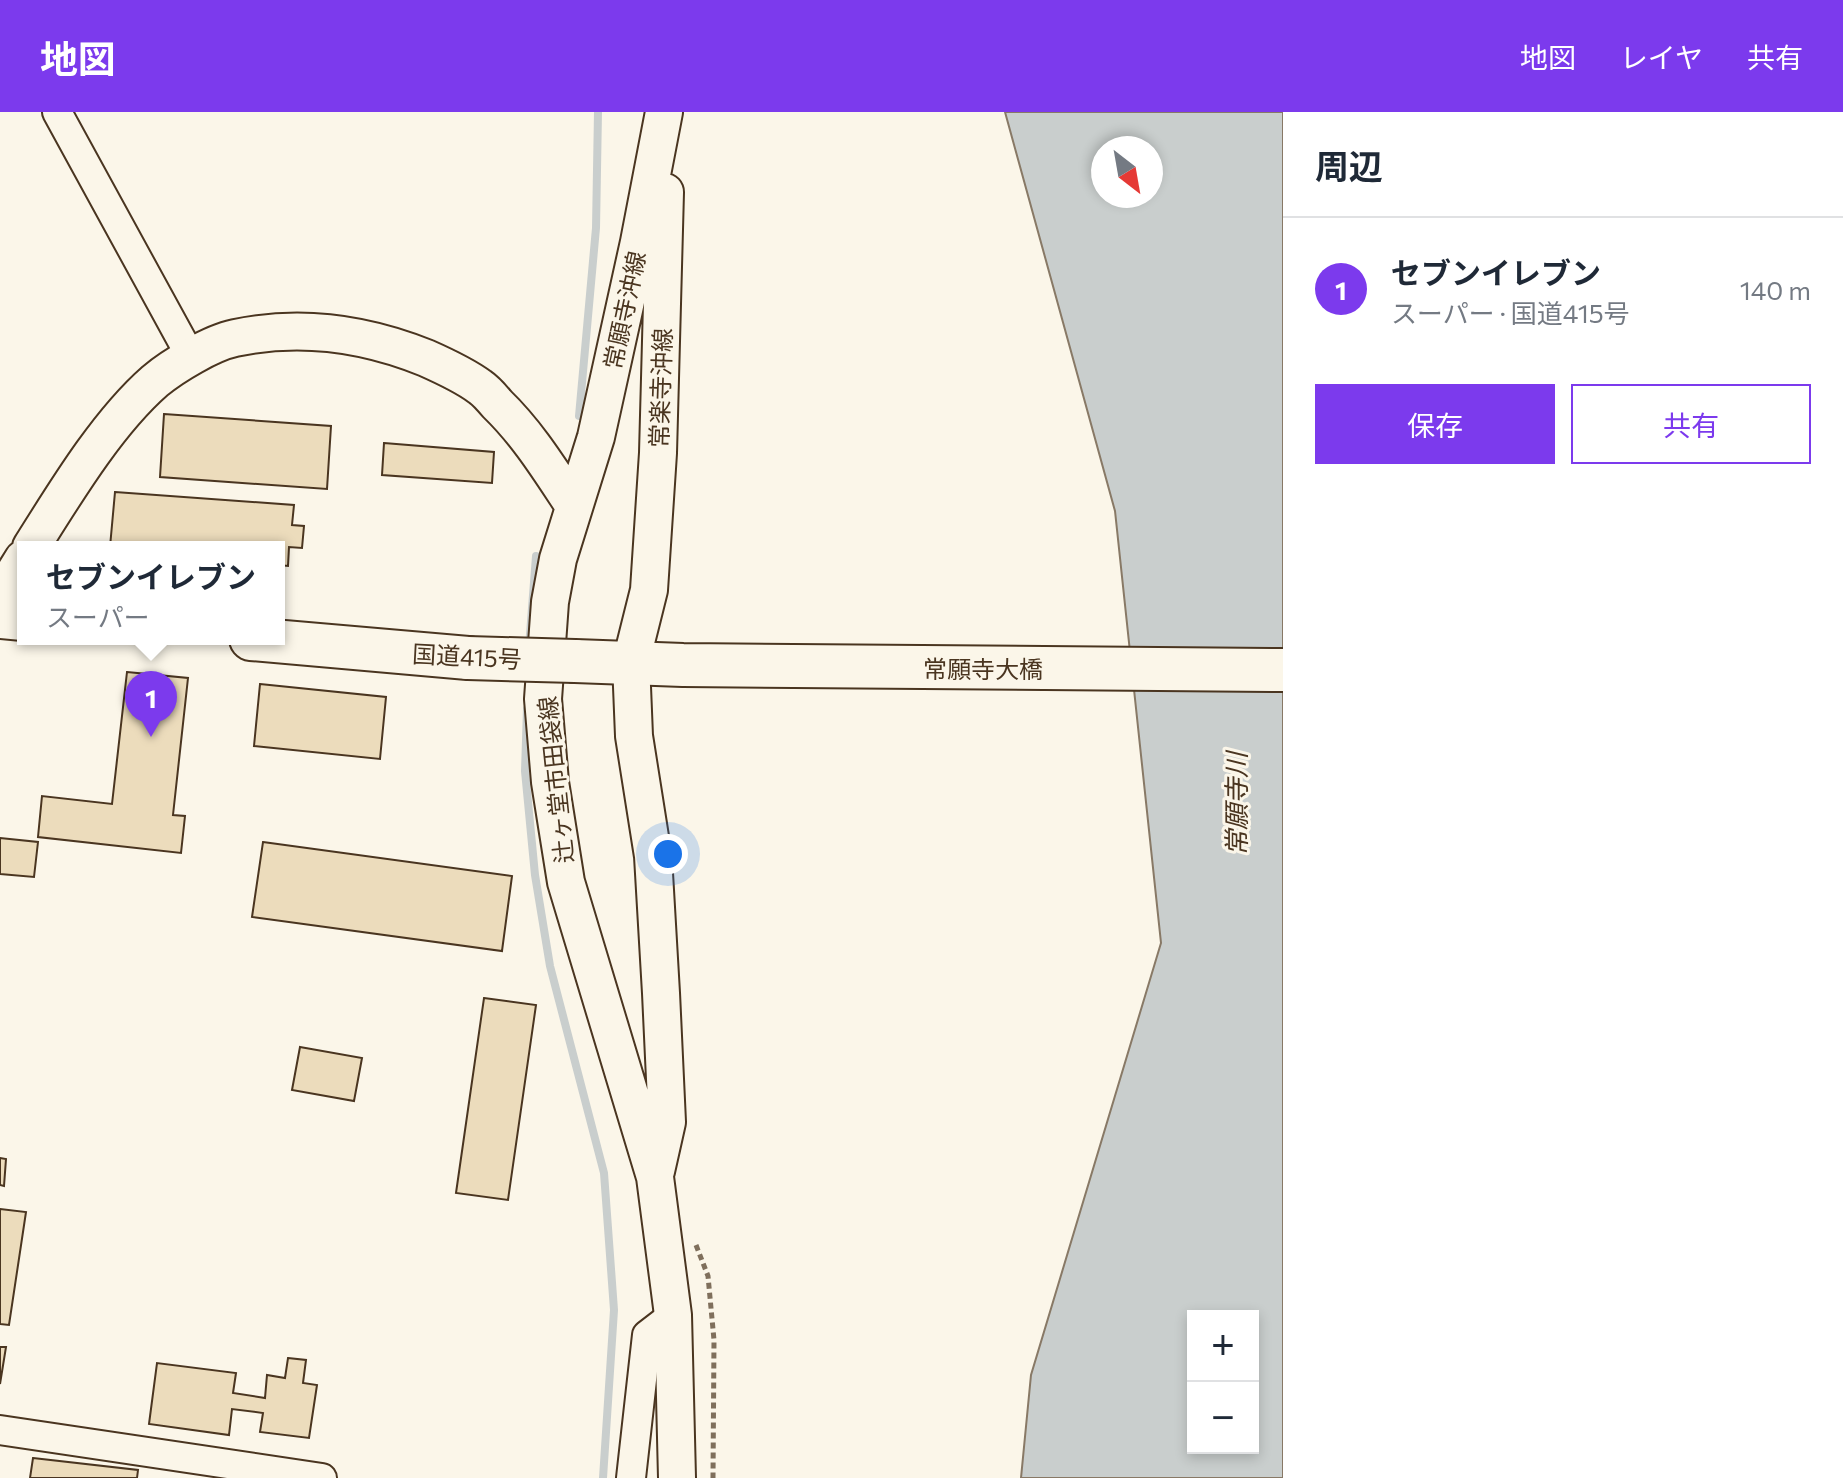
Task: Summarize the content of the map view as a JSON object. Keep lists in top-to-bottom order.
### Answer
{
  "streets": {
    "highway": ["国道415号", "常願寺大橋"],
    "main road": ["常願寺沖線", "常楽寺沖線", "辻ヶ堂市田袋線"]
  },
  "crossings": [
    ["常願寺沖線", "常楽寺沖線"],
    ["常願寺沖線", "辻ヶ堂市田袋線"],
    ["常楽寺沖線", "国道415号"],
    ["常楽寺沖線", "辻ヶ堂市田袋線"],
    ["国道415号", "常願寺大橋"],
    ["国道415号", "辻ヶ堂市田袋線"]
  ],
  "water": ["常願寺川"],
  "north": "bottom right",
  "page": {
    "header": "地図",
    "nav": ["地図", "レイヤ", "共有"],
    "heading": "周辺",
    "list": [
      {
        "mark": "1",
        "name": "セブンイレブン",
        "note": "スーパー · 国道415号",
        "value": "140 m"
      }
    ],
    "buttons": ["保存", "共有"],
    "popup": ["セブンイレブン", "スーパー"],
    "pins": "1",
    "map_buttons": ["+", "−"]
  }
}
